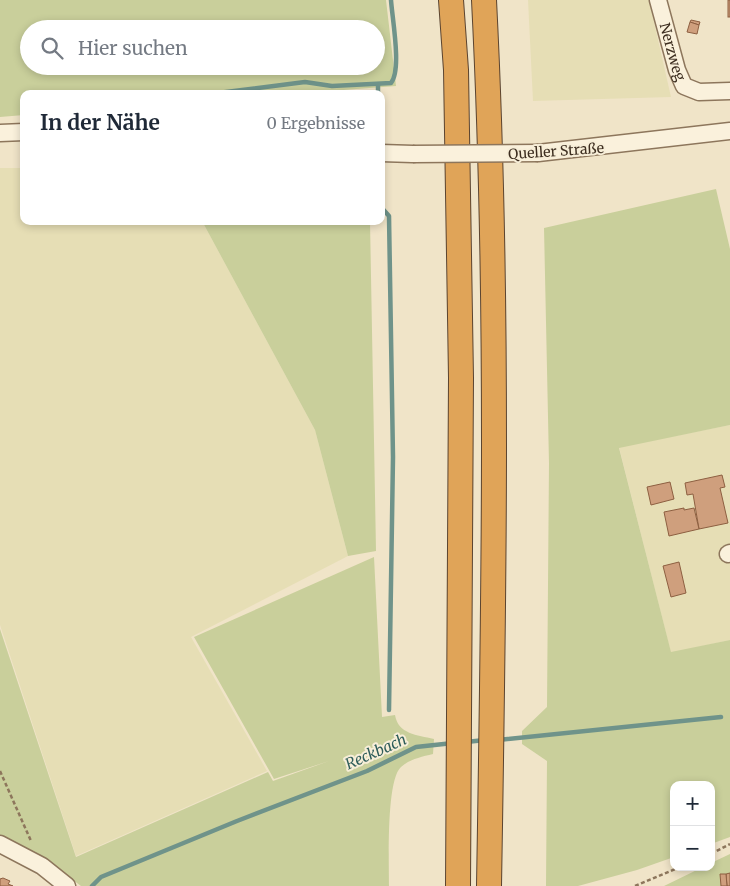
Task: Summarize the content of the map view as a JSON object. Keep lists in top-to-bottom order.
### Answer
{
  "streets": {
    "street": ["Nerzweg", "Queller Straße"]
  },
  "water": ["Reckbach"],
  "page": {
    "search": "Hier suchen",
    "heading": ["In der Nähe", "0 Ergebnisse"],
    "map_buttons": ["+", "−"]
  }
}
